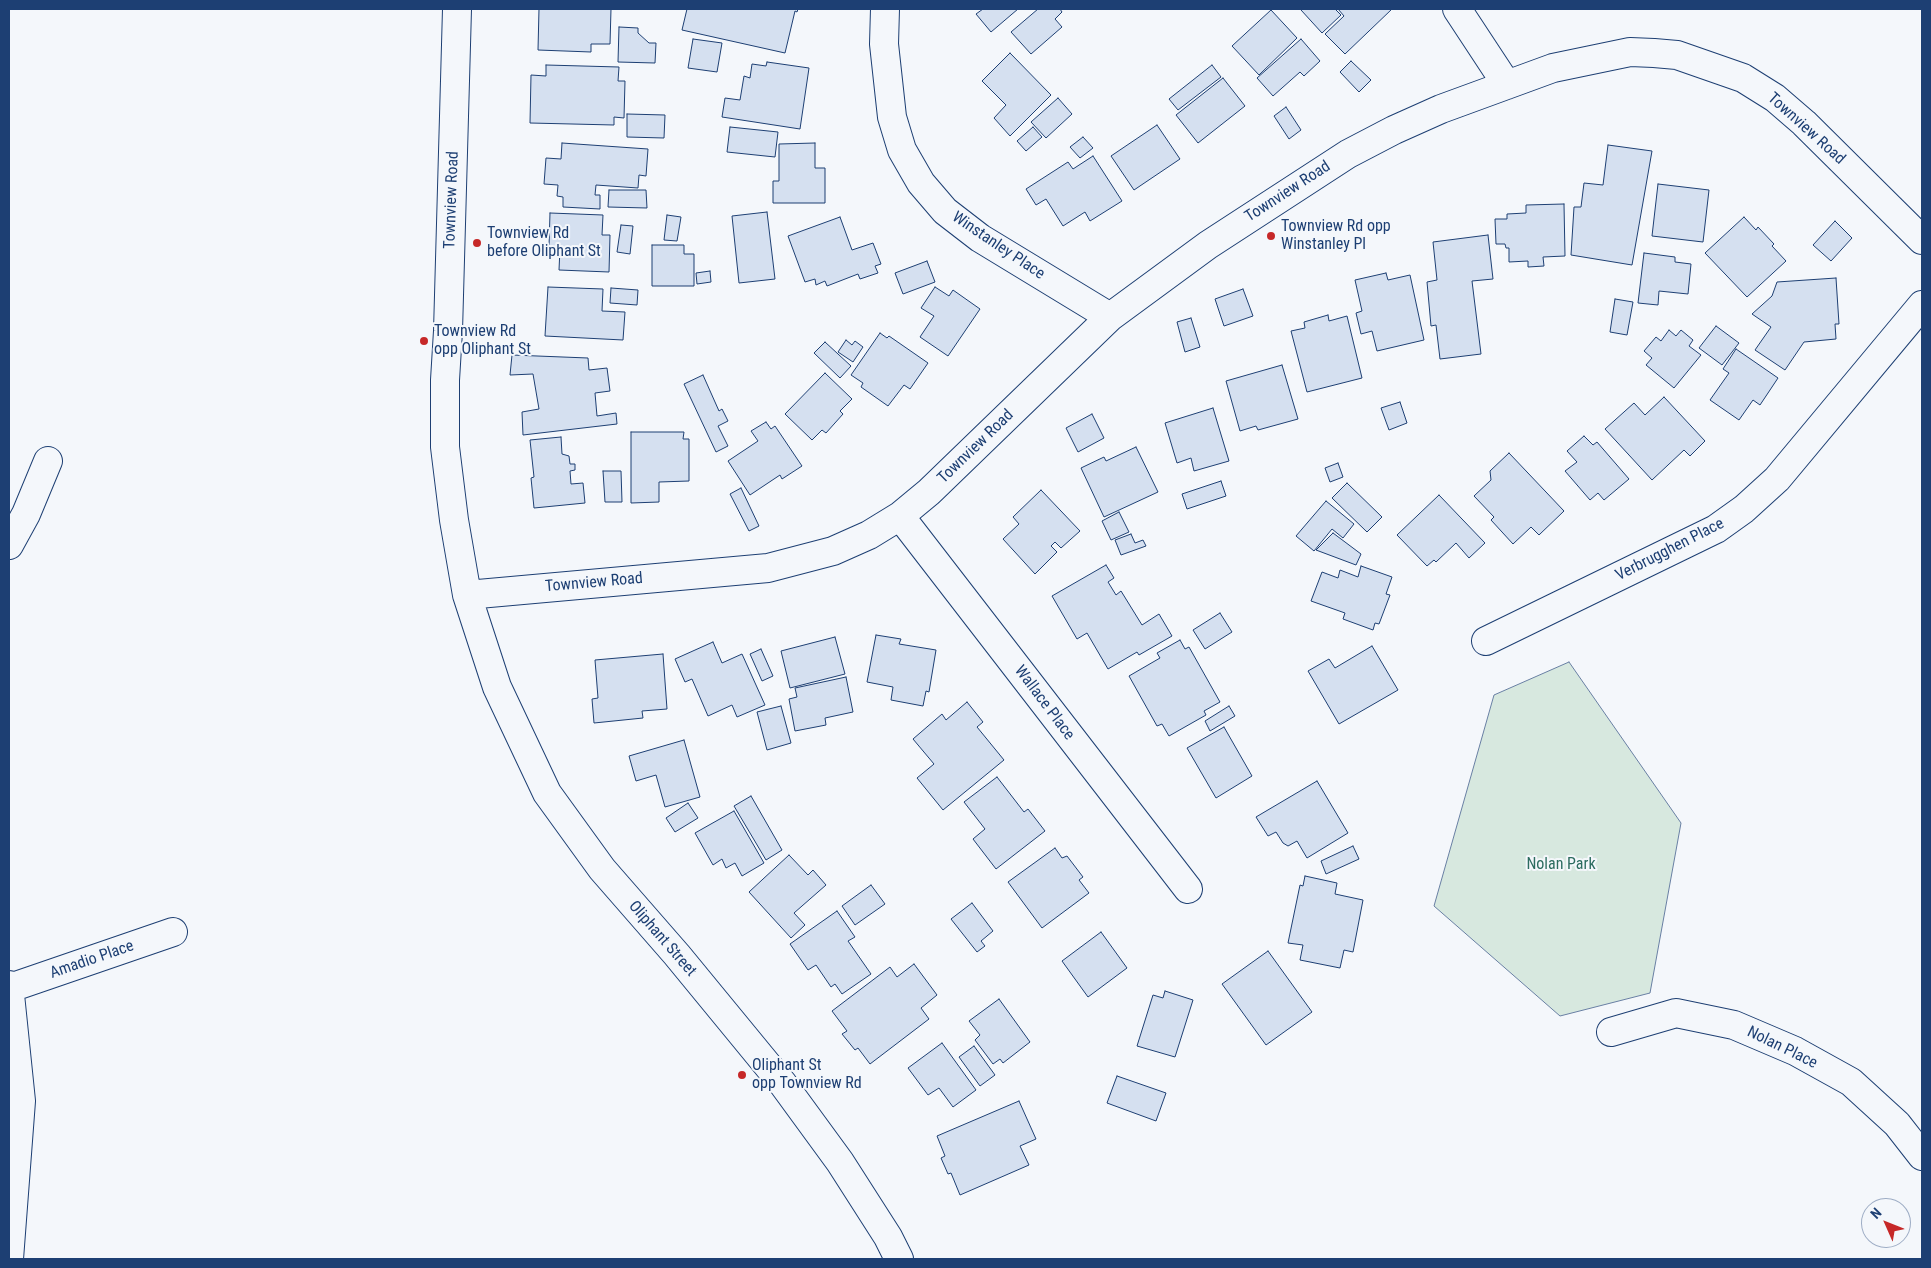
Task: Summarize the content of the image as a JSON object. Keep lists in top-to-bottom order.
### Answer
{
  "streets": {
    "street": [
      "Townview Road",
      "Winstanley Place",
      "Verbrugghen Place",
      "Wallace Place",
      "Oliphant Street",
      "Amadio Place",
      "Nolan Place"
    ]
  },
  "crossings": [
    ["Townview Road", "Winstanley Place"],
    ["Townview Road", "Wallace Place"],
    ["Townview Road", "Oliphant Street"]
  ],
  "parks": ["Nolan Park"],
  "places": [
    "Townview Rd opp Winstanley Pl",
    "Townview Rd before Oliphant St",
    "Townview Rd opp Oliphant St",
    "Oliphant St opp Townview Rd"
  ],
  "north": "top left"
}
